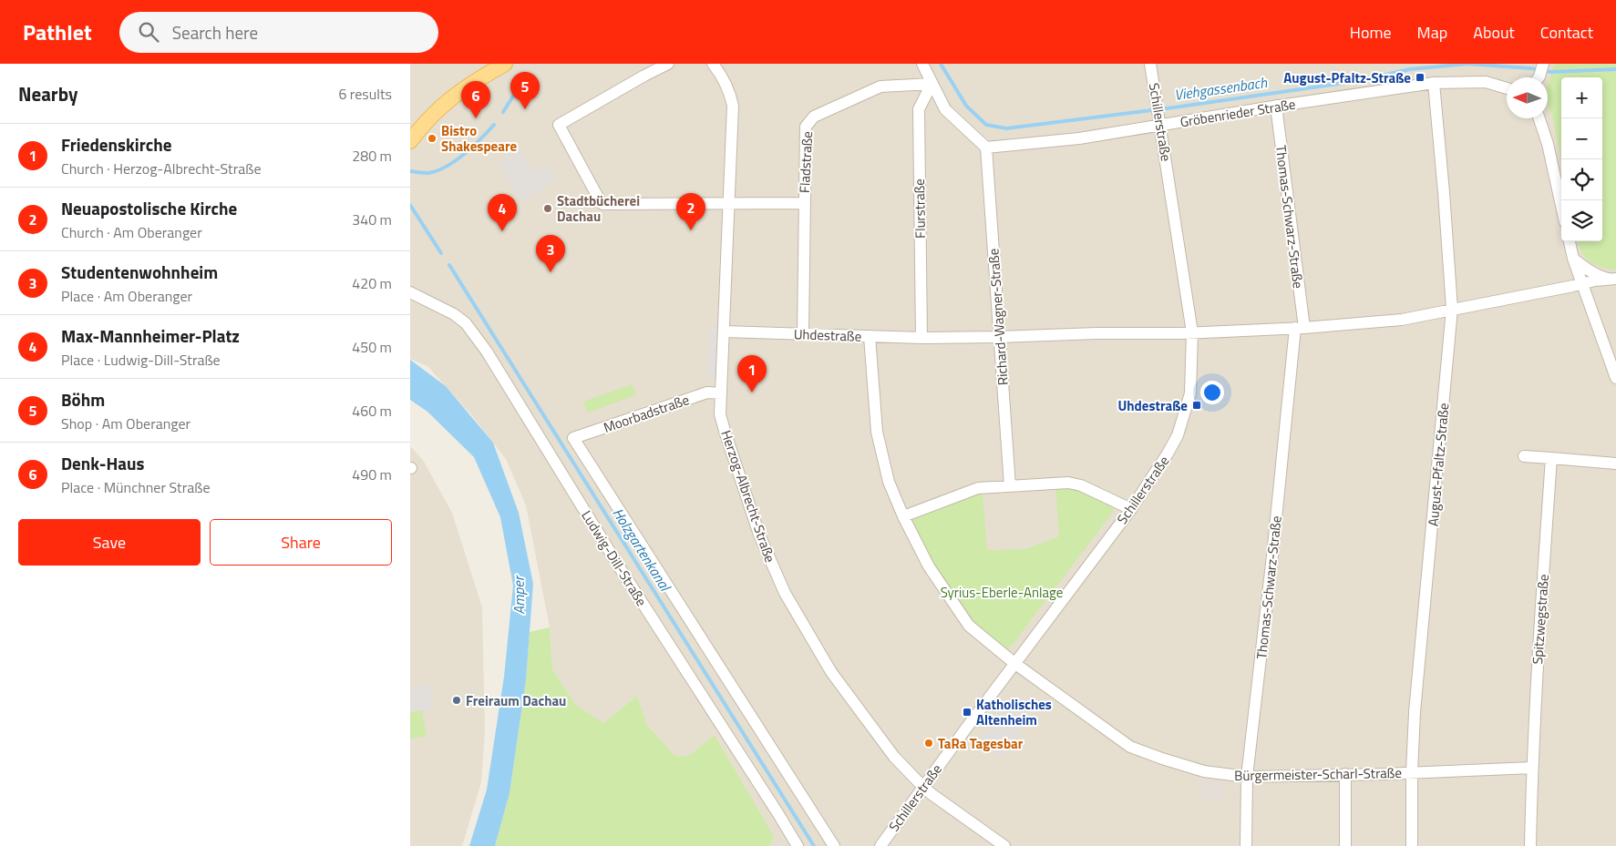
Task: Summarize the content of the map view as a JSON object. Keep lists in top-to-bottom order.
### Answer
{
  "streets": {
    "street": [
      "Gröbenrieder Straße",
      "Schillerstraße",
      "Fladstraße",
      "Flurstraße",
      "Thomas-Schwarz-Straße",
      "Richard-Wagner-Straße",
      "Uhdestraße",
      "Moorbadstraße",
      "August-Pfaltz-Straße",
      "Herzog-Albrecht-Straße",
      "Ludwig-Dill-Straße",
      "Spitzwegstraße",
      "Bürgermeister-Scharl-Straße"
    ]
  },
  "crossings": [
    ["Gröbenrieder Straße", "Schillerstraße"],
    ["Gröbenrieder Straße", "Thomas-Schwarz-Straße"],
    ["Gröbenrieder Straße", "Richard-Wagner-Straße"],
    ["Gröbenrieder Straße", "August-Pfaltz-Straße"],
    ["Schillerstraße", "Uhdestraße"],
    ["Schillerstraße", "Herzog-Albrecht-Straße"],
    ["Schillerstraße", "Bürgermeister-Scharl-Straße"],
    ["Fladstraße", "Flurstraße"],
    ["Fladstraße", "Uhdestraße"],
    ["Flurstraße", "Uhdestraße"],
    ["Thomas-Schwarz-Straße", "Uhdestraße"],
    ["Thomas-Schwarz-Straße", "Bürgermeister-Scharl-Straße"],
    ["Richard-Wagner-Straße", "Uhdestraße"],
    ["Uhdestraße", "August-Pfaltz-Straße"],
    ["Uhdestraße", "Herzog-Albrecht-Straße"],
    ["Uhdestraße", "Bürgermeister-Scharl-Straße"],
    ["Moorbadstraße", "Herzog-Albrecht-Straße"],
    ["August-Pfaltz-Straße", "Bürgermeister-Scharl-Straße"],
    ["Spitzwegstraße", "Bürgermeister-Scharl-Straße"]
  ],
  "water": ["Viehgassenbach", "Holzgartenkanal", "Amper"],
  "parks": ["Syrius-Eberle-Anlage"],
  "places": {
    "transit": ["August-Pfaltz-Straße", "Uhdestraße", "Katholisches Altenheim"],
    "other": [
      "Bistro Shakespeare",
      "Stadtbücherei Dachau",
      "Freiraum Dachau",
      "TaRa Tagesbar"
    ]
  },
  "north": "left",
  "page": {
    "header": "Pathlet",
    "search": "Search here",
    "nav": [
      "Home",
      "Map",
      "About",
      "Contact"
    ],
    "heading": ["Nearby", "6 results"],
    "pins": [
      "5",
      "6",
      "2",
      "4",
      "3",
      "1"
    ],
    "map_buttons": ["+", "−"],
    "list": [
      {
        "mark": "1",
        "name": "Friedenskirche",
        "note": "Church · Herzog-Albrecht-Straße",
        "value": "280 m"
      },
      {
        "mark": "2",
        "name": "Neuapostolische Kirche",
        "note": "Church · Am Oberanger",
        "value": "340 m"
      },
      {
        "mark": "3",
        "name": "Studentenwohnheim",
        "note": "Place · Am Oberanger",
        "value": "420 m"
      },
      {
        "mark": "4",
        "name": "Max-Mannheimer-Platz",
        "note": "Place · Ludwig-Dill-Straße",
        "value": "450 m"
      },
      {
        "mark": "5",
        "name": "Böhm",
        "note": "Shop · Am Oberanger",
        "value": "460 m"
      },
      {
        "mark": "6",
        "name": "Denk-Haus",
        "note": "Place · Münchner Straße",
        "value": "490 m"
      }
    ],
    "buttons": ["Save", "Share"]
  }
}
